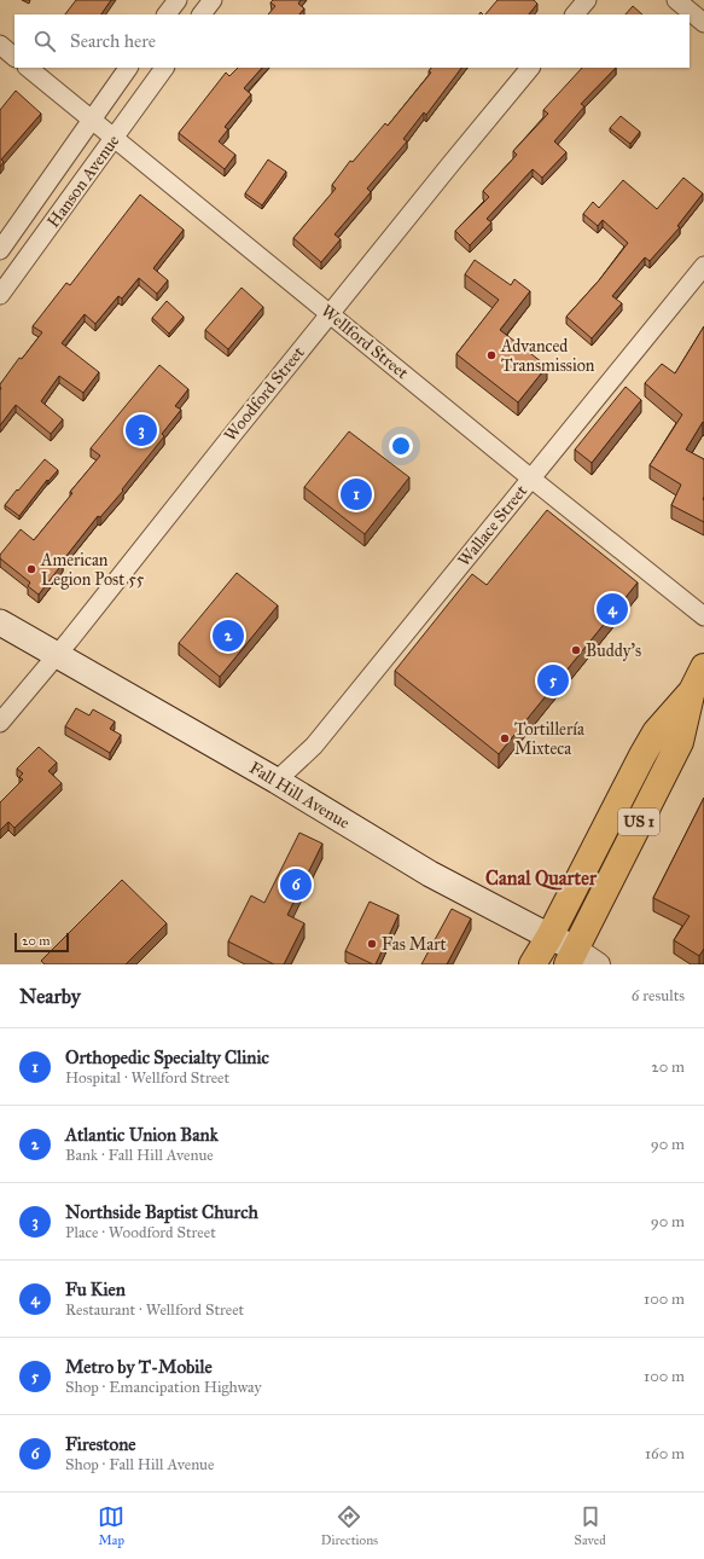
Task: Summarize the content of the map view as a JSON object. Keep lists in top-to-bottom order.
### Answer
{
  "streets": {
    "main road": ["Fall Hill Avenue", "US 1"],
    "street": [
      "Hanson Avenue",
      "Wellford Street",
      "Woodford Street",
      "Wallace Street"
    ]
  },
  "crossings": [
    ["Hanson Avenue", "Wellford Street"],
    ["Wellford Street", "Woodford Street"],
    ["Wellford Street", "Wallace Street"],
    ["Woodford Street", "Fall Hill Avenue"],
    ["Wallace Street", "Fall Hill Avenue"],
    ["Fall Hill Avenue", "US 1"]
  ],
  "districts": ["Canal Quarter"],
  "places": [
    "Advanced Transmission",
    "American Legion Post 55",
    "Buddy's",
    "Tortillería Mixteca",
    "Fas Mart"
  ],
  "scale_bar": "20 m",
  "page": {
    "search": "Search here",
    "pins": [
      "3",
      "1",
      "4",
      "2",
      "5",
      "6"
    ],
    "scale": "20 m",
    "heading": ["Nearby", "6 results"],
    "list": [
      {
        "mark": "1",
        "name": "Orthopedic Specialty Clinic",
        "note": "Hospital · Wellford Street",
        "value": "20 m"
      },
      {
        "mark": "2",
        "name": "Atlantic Union Bank",
        "note": "Bank · Fall Hill Avenue",
        "value": "90 m"
      },
      {
        "mark": "3",
        "name": "Northside Baptist Church",
        "note": "Place · Woodford Street",
        "value": "90 m"
      },
      {
        "mark": "4",
        "name": "Fu Kien",
        "note": "Restaurant · Wellford Street",
        "value": "100 m"
      },
      {
        "mark": "5",
        "name": "Metro by T-Mobile",
        "note": "Shop · Emancipation Highway",
        "value": "100 m"
      },
      {
        "mark": "6",
        "name": "Firestone",
        "note": "Shop · Fall Hill Avenue",
        "value": "160 m"
      }
    ],
    "nav": ["Map", "Directions", "Saved"]
  }
}
